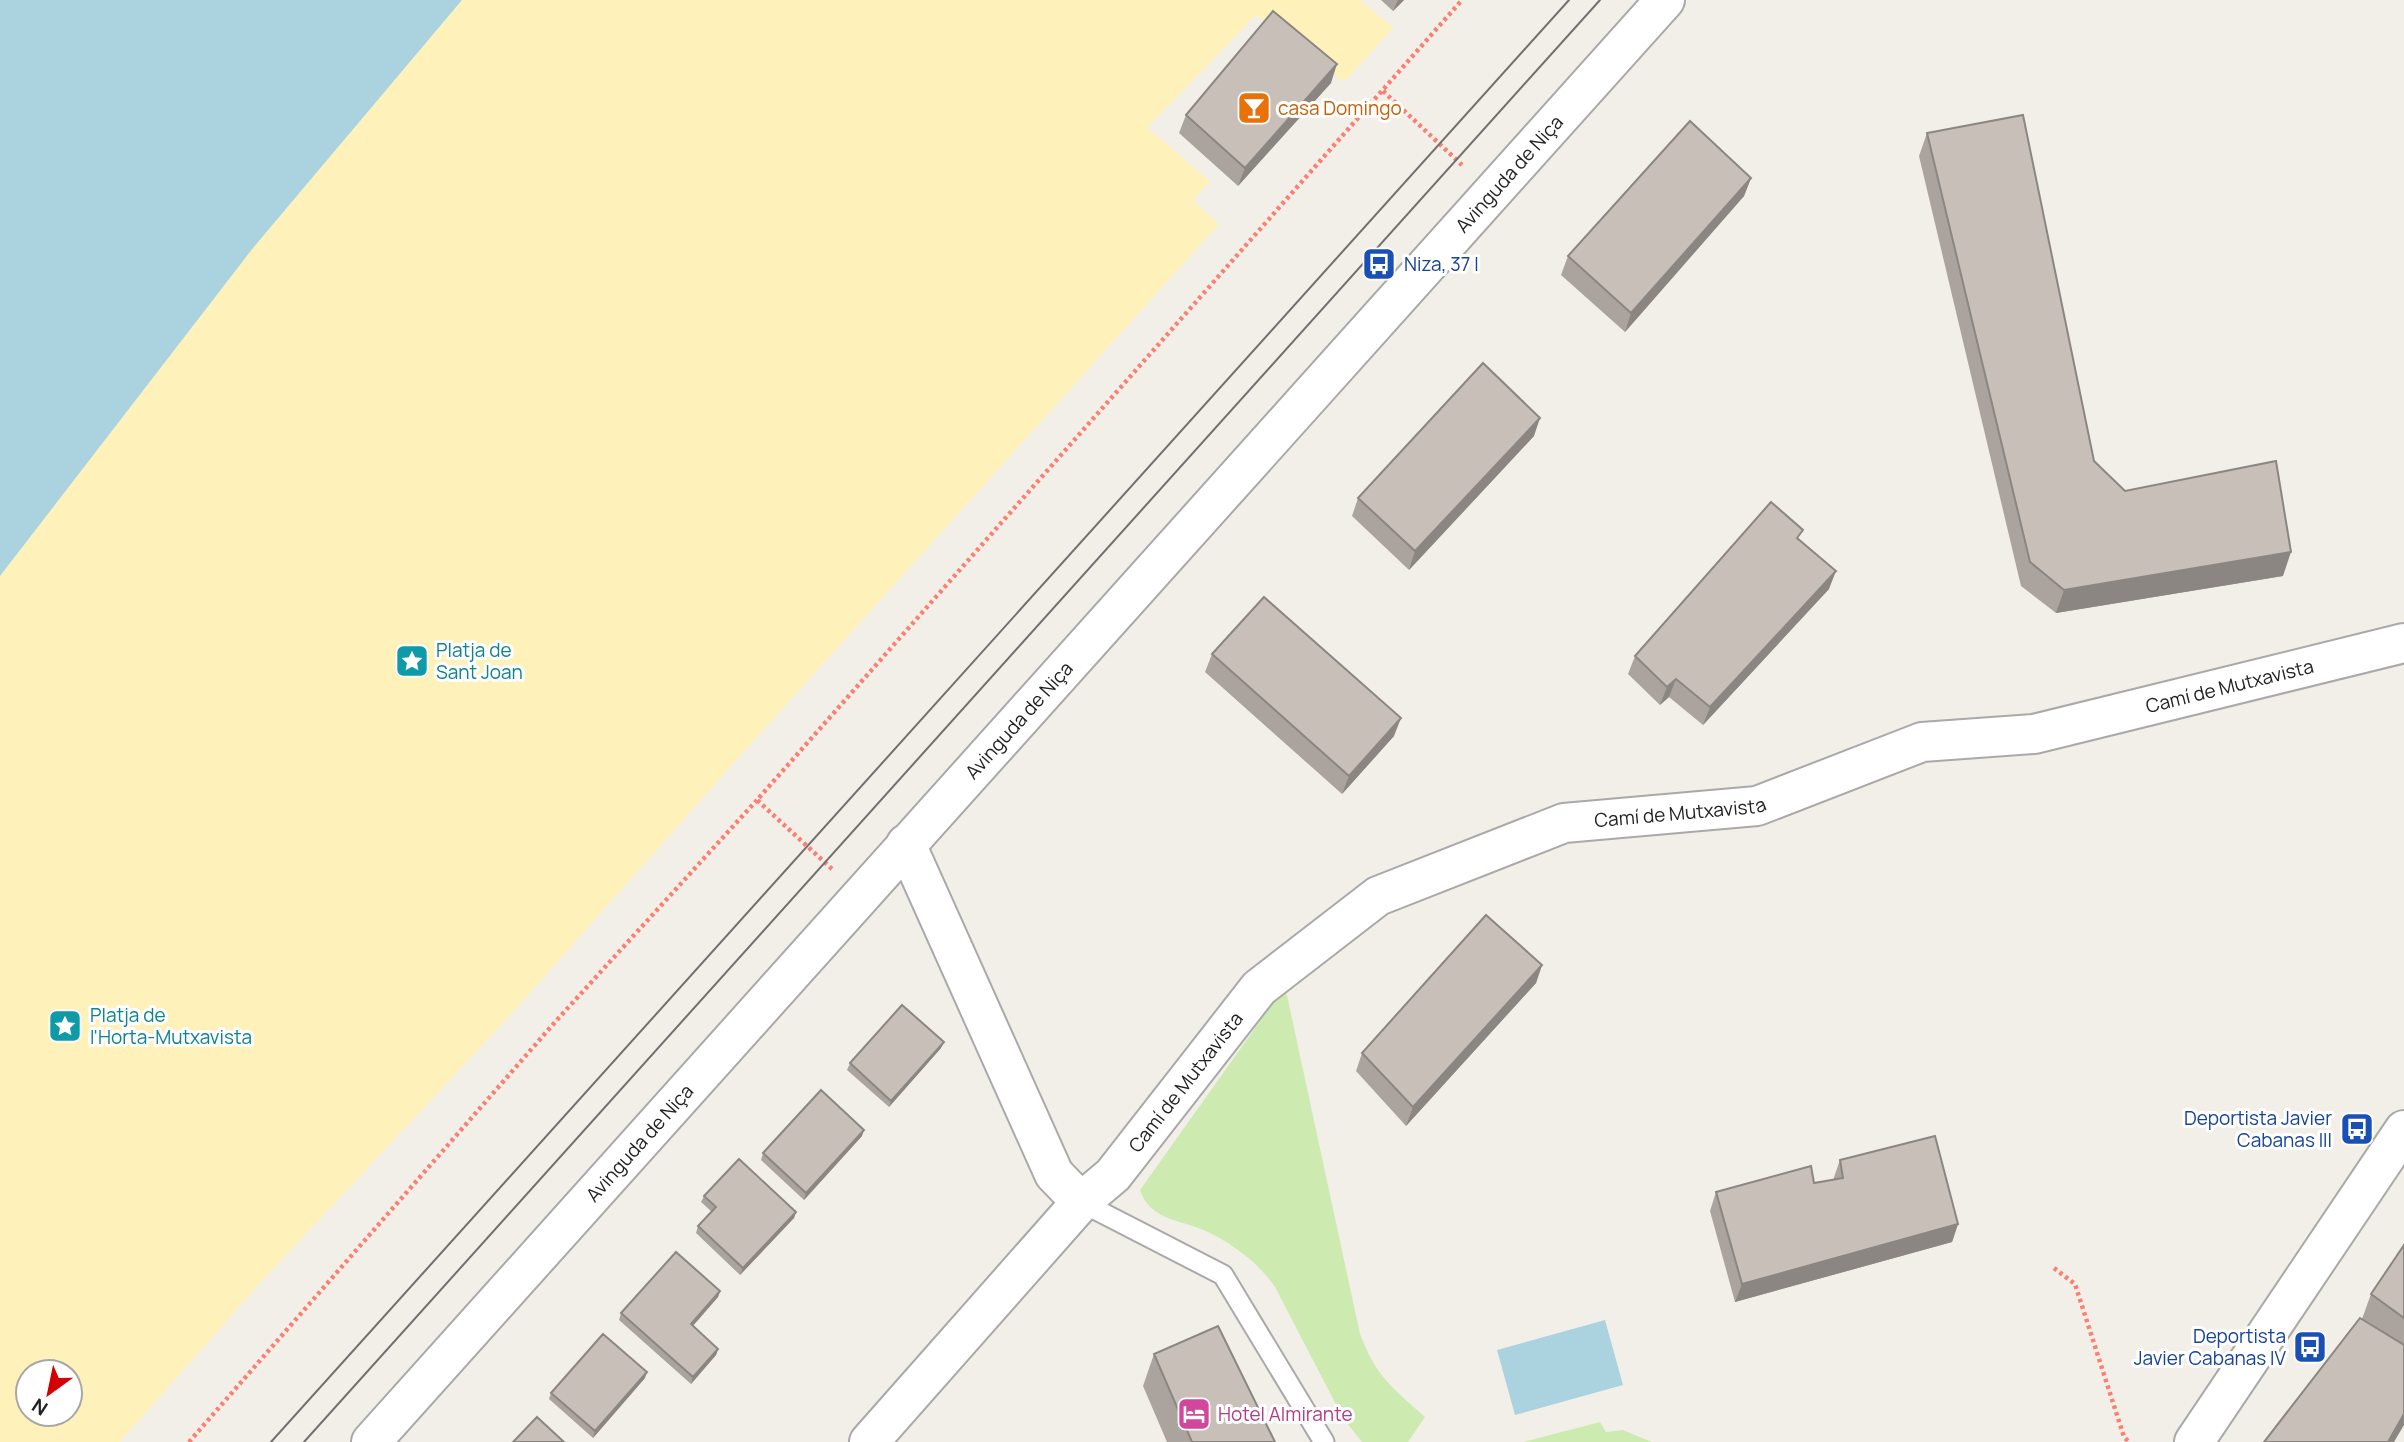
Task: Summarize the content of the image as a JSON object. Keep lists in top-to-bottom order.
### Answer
{
  "streets": {
    "street": ["Avinguda de Niça", "Camí de Mutxavista"]
  },
  "places": {
    "bar": ["casa Domingo"],
    "bus stop": ["Niza, 37 I", "Deportista Javier Cabanas III", "Deportista Javier Cabanas IV"],
    "place": ["Platja de Sant Joan", "Platja de l'Horta-Mutxavista"],
    "hotel": ["Hotel Almirante"]
  },
  "north": "bottom left"
}
